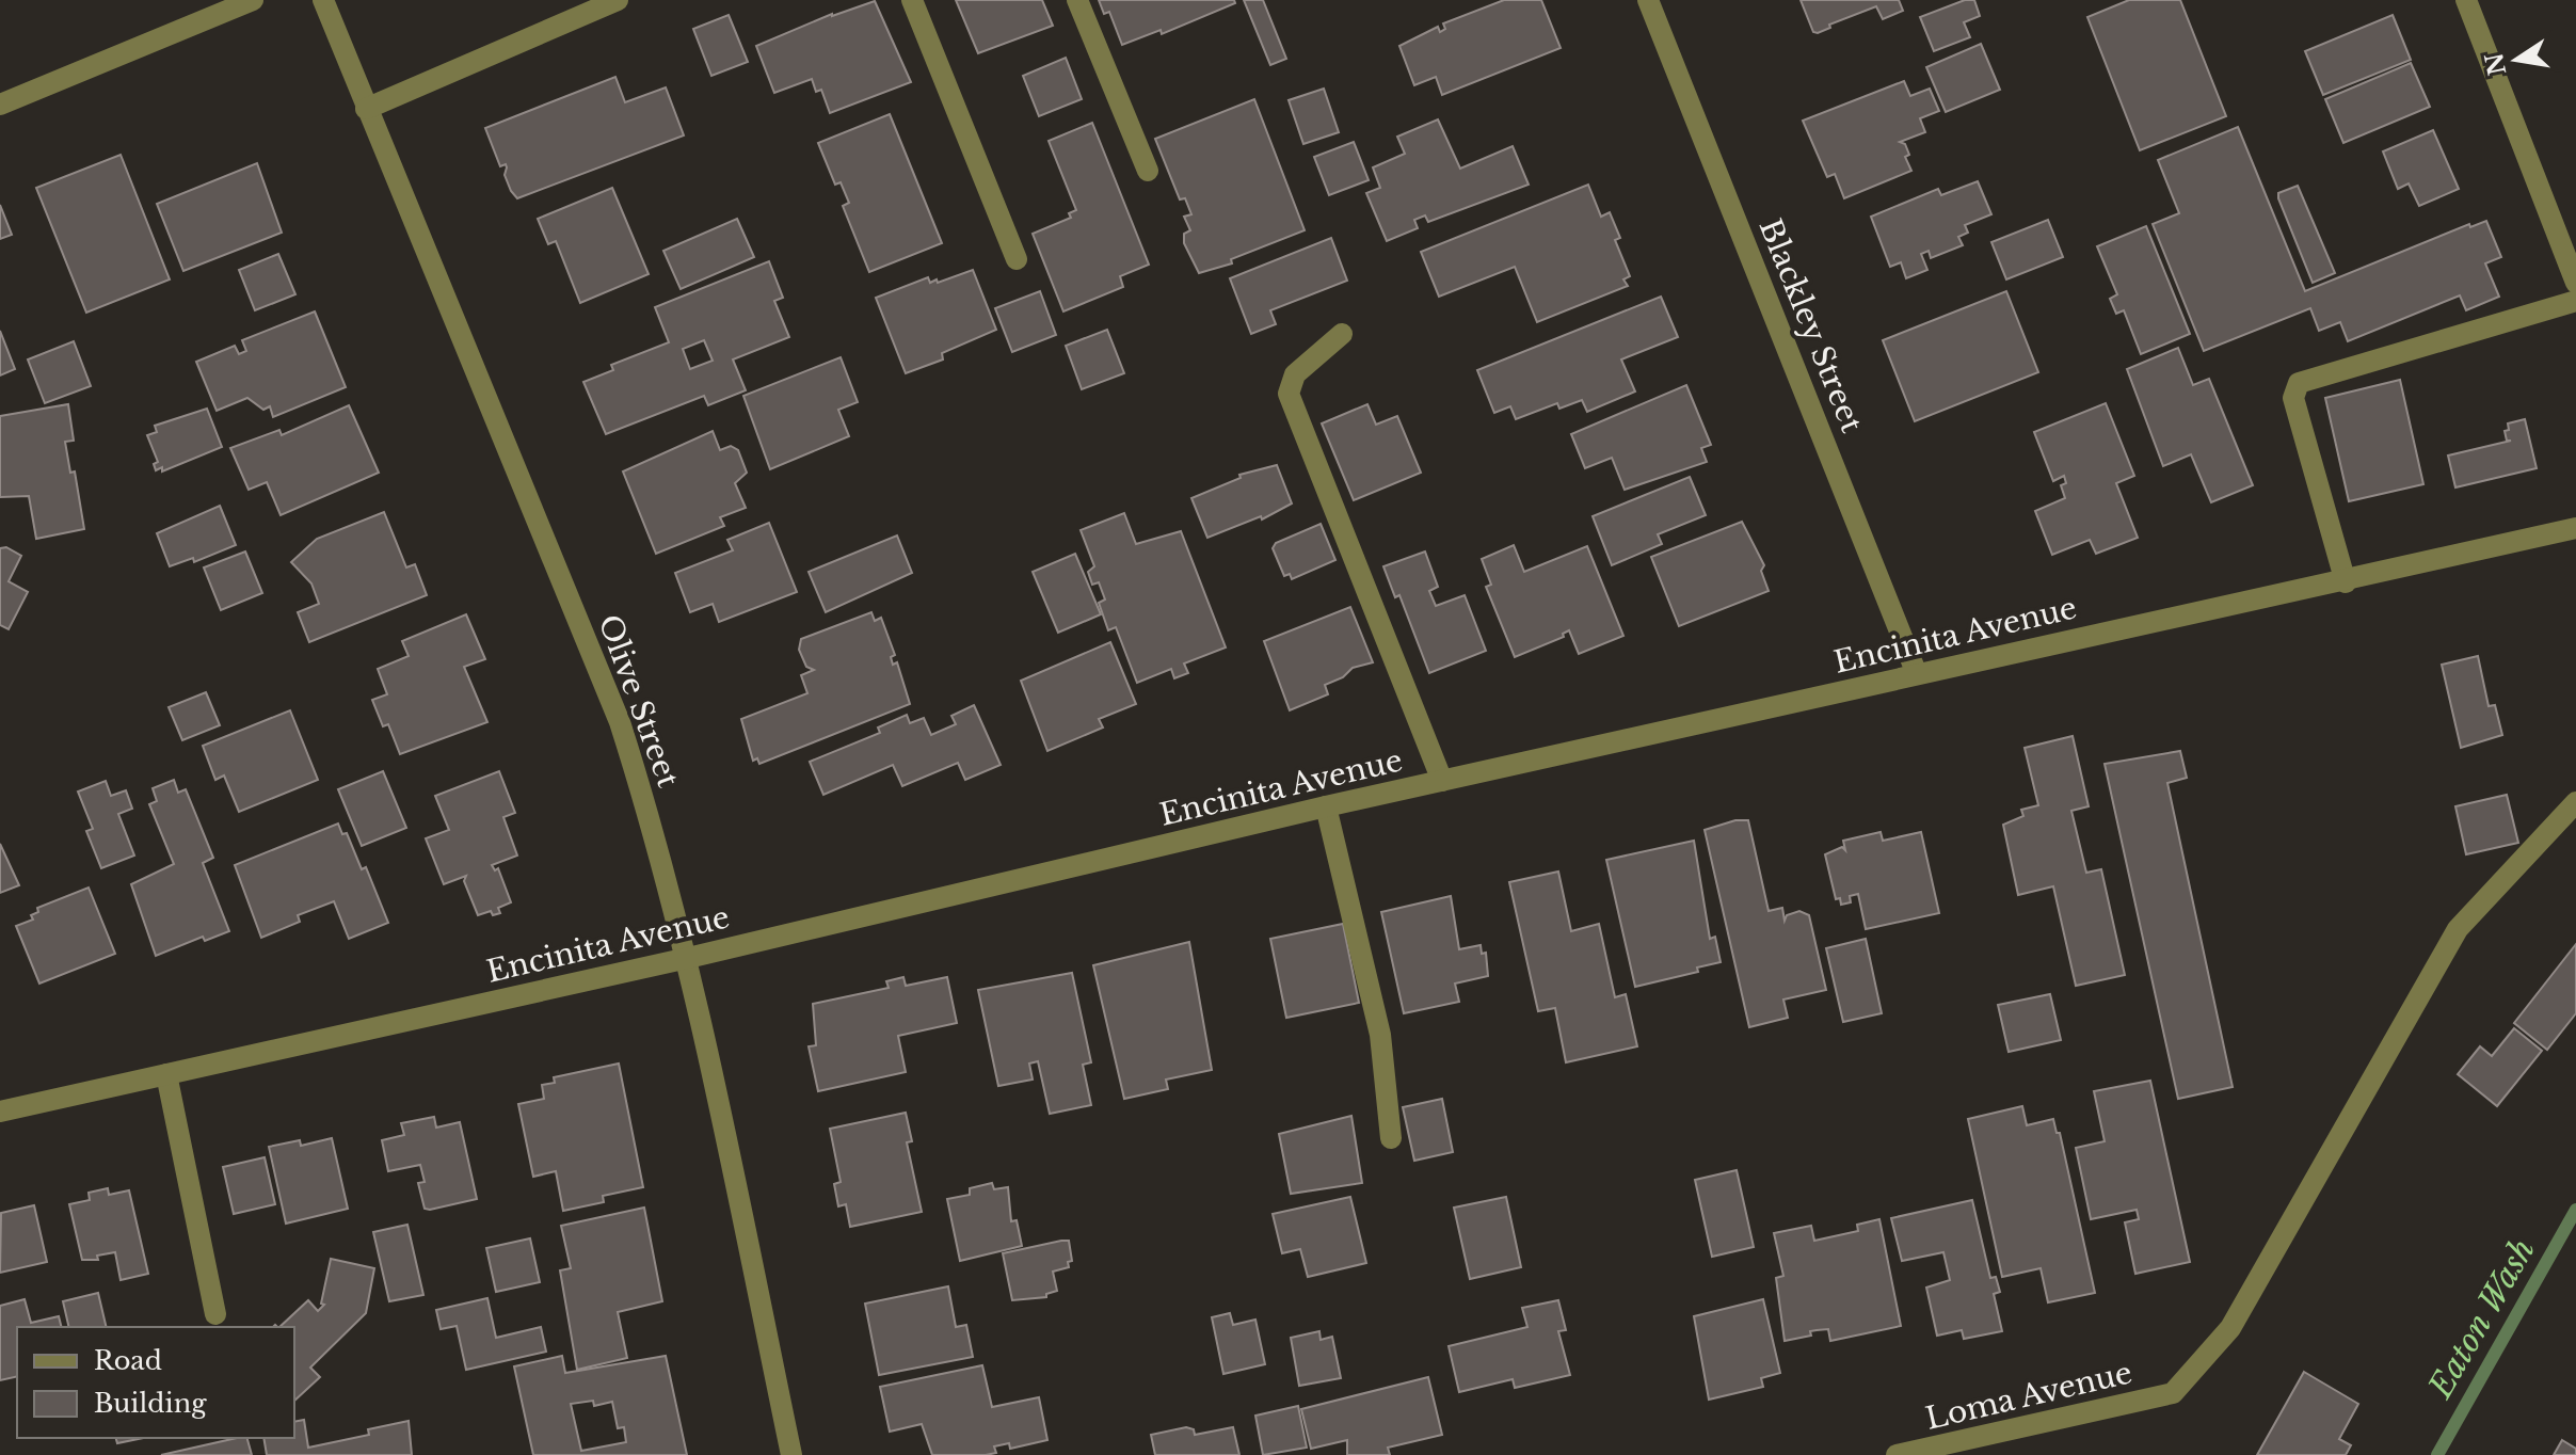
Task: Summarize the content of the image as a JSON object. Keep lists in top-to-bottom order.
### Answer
{
  "streets": {
    "street": [
      "Blackley Street",
      "Encinita Avenue",
      "Olive Street",
      "Loma Avenue"
    ]
  },
  "crossings": [
    ["Blackley Street", "Encinita Avenue"],
    ["Encinita Avenue", "Olive Street"]
  ],
  "water": ["Eaton Wash"],
  "legend": ["Road", "Building"],
  "north": "left"
}
